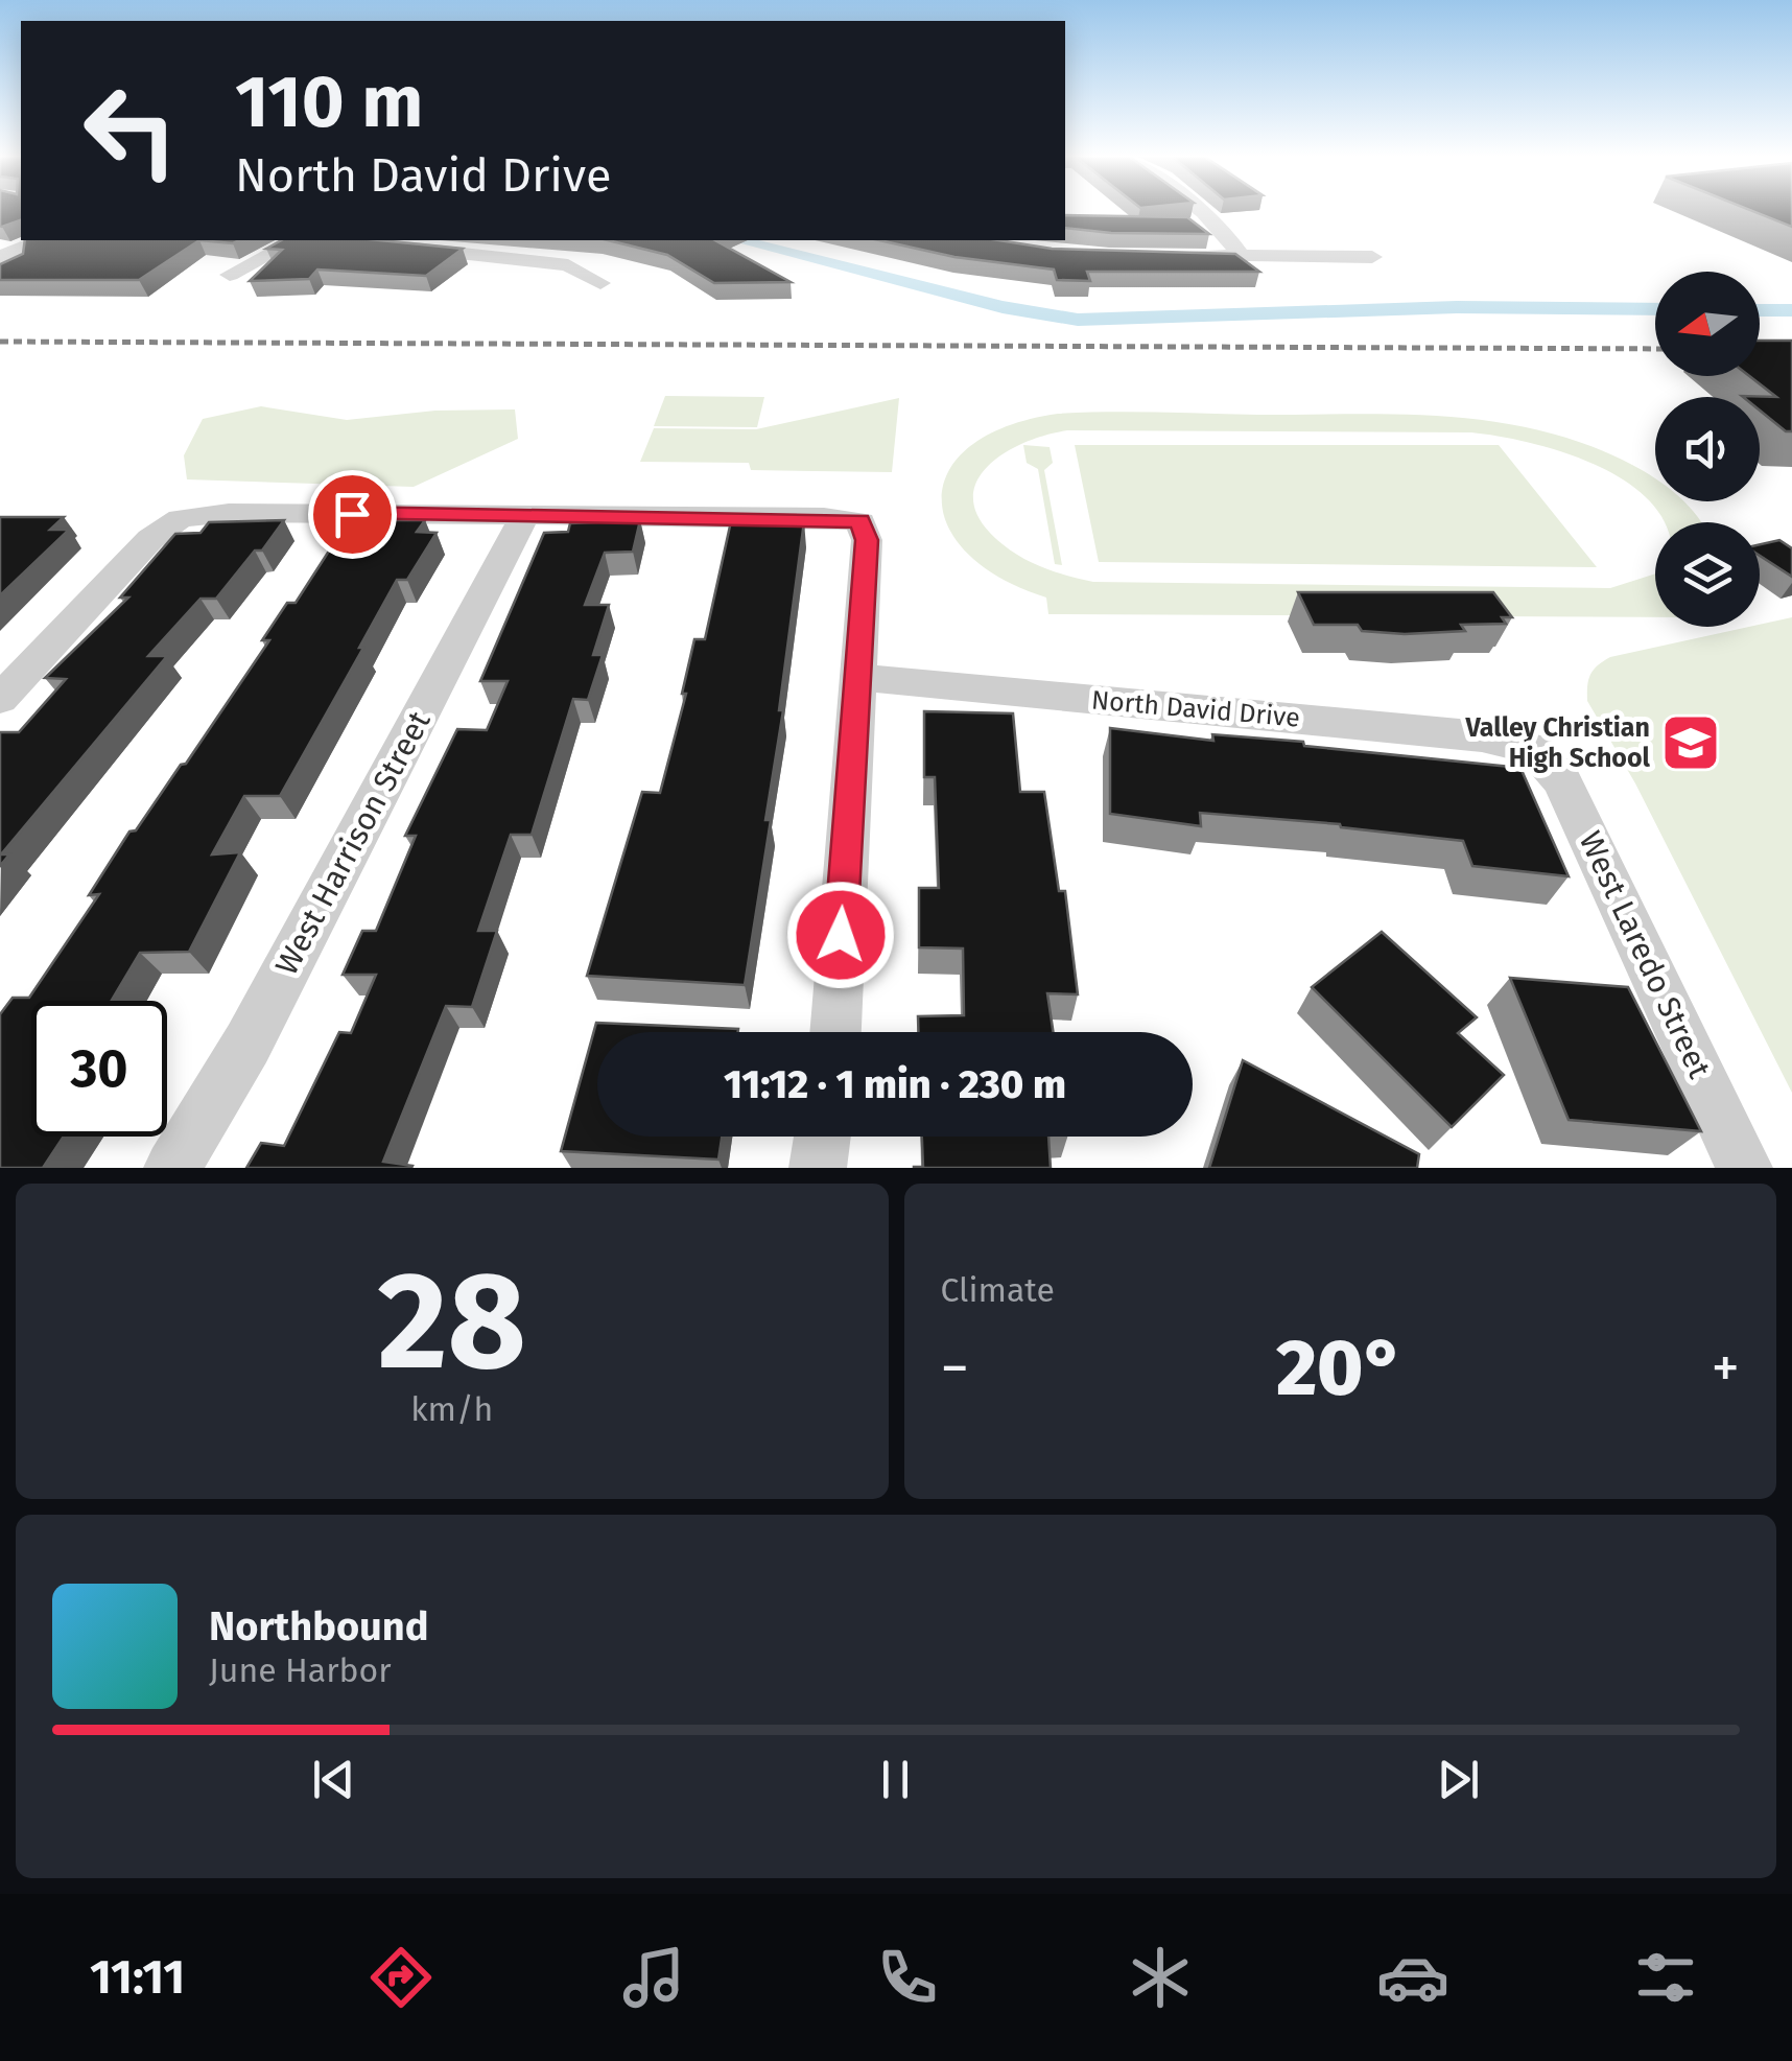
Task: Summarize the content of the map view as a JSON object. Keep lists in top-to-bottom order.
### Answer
{
  "streets": {
    "street": ["North David Drive", "West Harrison Street", "West Laredo Street"]
  },
  "crossings": [
    ["North David Drive", "West Laredo Street"]
  ],
  "places": {
    "school or university": ["Valley Christian High School"]
  },
  "north": "left",
  "page": {
    "turn": ["110 m", "North David Drive"],
    "limit": "30",
    "trip": "11:12 · 1 min · 230 m",
    "tile": [
      ["28", "km/h"],
      "Climate"
    ],
    "heat": ["−", "20°", "+"],
    "song": ["Northbound", "June Harbor"],
    "tabs": "11:11"
  }
}
